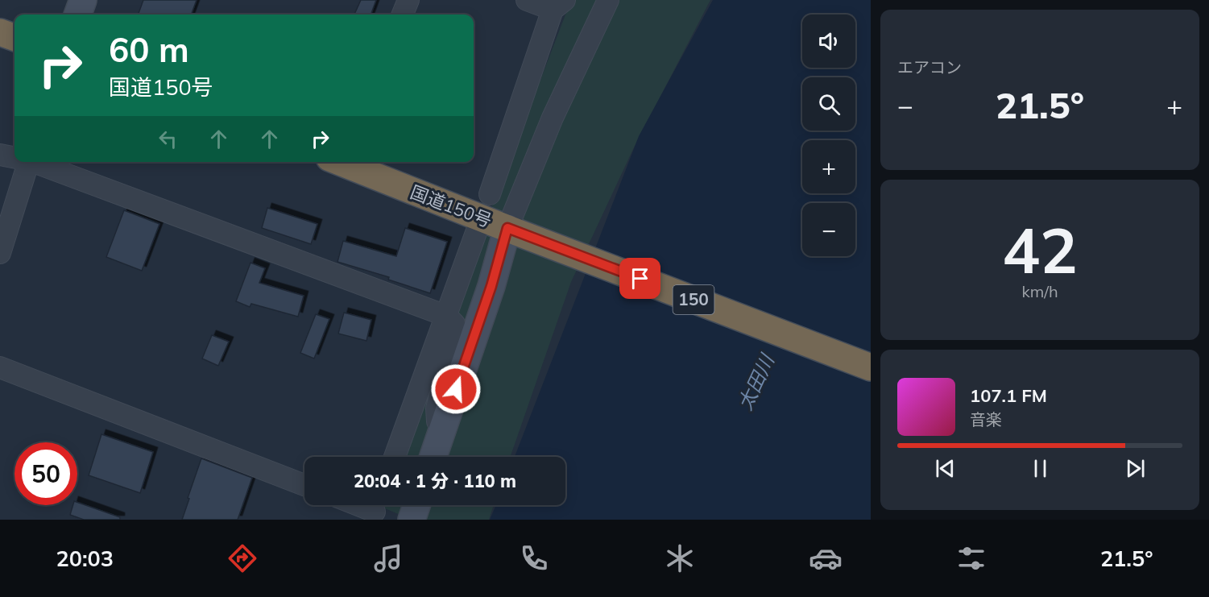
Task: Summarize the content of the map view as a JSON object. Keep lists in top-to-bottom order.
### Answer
{
  "streets": {
    "highway": ["国道150号", "150"]
  },
  "water": ["太田川"],
  "page": {
    "tile": [
      "エアコン",
      ["42", "km/h"]
    ],
    "map_buttons": ["+", "−"],
    "turn": ["60 m", "国道150号"],
    "heat": ["−", "21.5°", "+"],
    "song": ["107.1 FM", "音楽"],
    "limit": "50",
    "trip": "20:04 · 1 分 · 110 m",
    "tabs": ["20:03", "21.5°"]
  }
}
